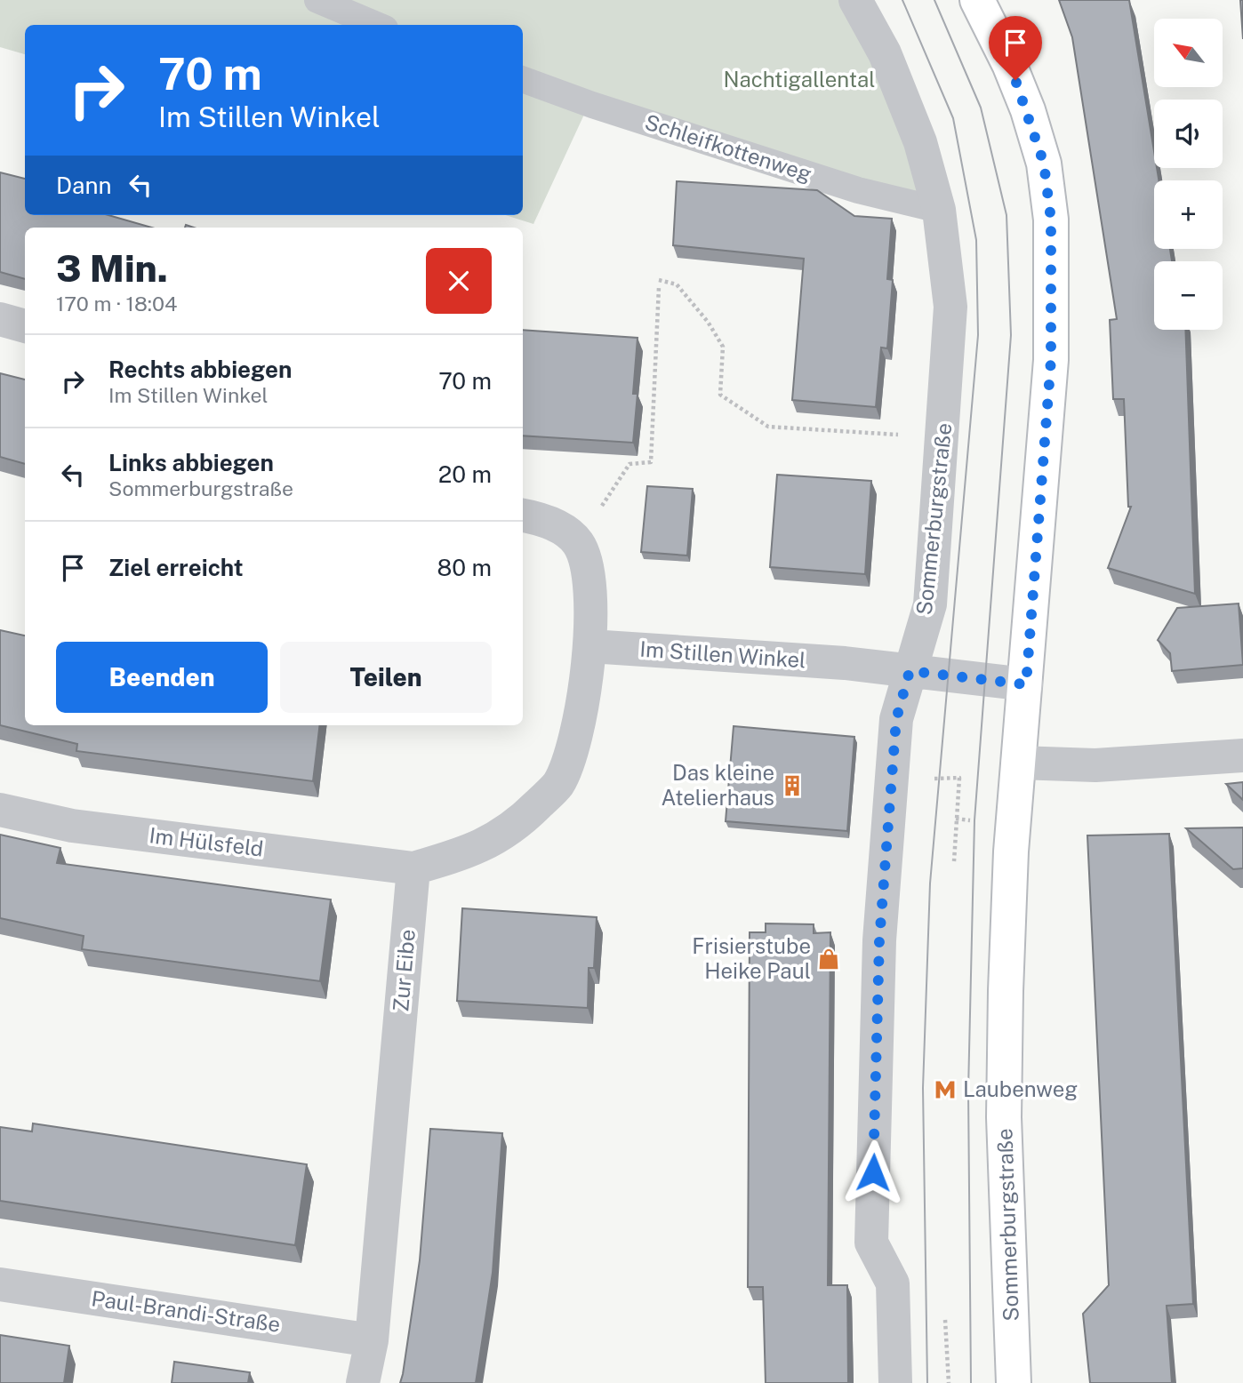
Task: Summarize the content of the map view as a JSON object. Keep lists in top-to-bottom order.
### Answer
{
  "streets": {
    "street": [
      "Sommerburgstraße",
      "Im Stillen Winkel",
      "Im Hülsfeld",
      "Zur Eibe",
      "Paul-Brandi-Straße"
    ],
    "lane": ["Schleifkottenweg"]
  },
  "crossings": [
    ["Schleifkottenweg", "Sommerburgstraße"],
    ["Sommerburgstraße", "Im Stillen Winkel"],
    ["Im Hülsfeld", "Zur Eibe"],
    ["Zur Eibe", "Paul-Brandi-Straße"]
  ],
  "parks": ["Nachtigallental"],
  "places": {
    "building": ["Das kleine Atelierhaus"],
    "shop": ["Frisierstube Heike Paul"],
    "metro station": ["Laubenweg"]
  },
  "north": "top left",
  "page": {
    "map_buttons": ["+", "−"],
    "turn": ["70 m", "Im Stillen Winkel"],
    "then": "Dann",
    "heading": ["3 Min.", "170 m · 18:04"],
    "list": [
      {
        "name": "Rechts abbiegen",
        "note": "Im Stillen Winkel",
        "value": "70 m"
      },
      {
        "name": "Links abbiegen",
        "note": "Sommerburgstraße",
        "value": "20 m"
      },
      {
        "name": "Ziel erreicht",
        "value": "80 m"
      }
    ],
    "buttons": ["Beenden", "Teilen"]
  }
}
